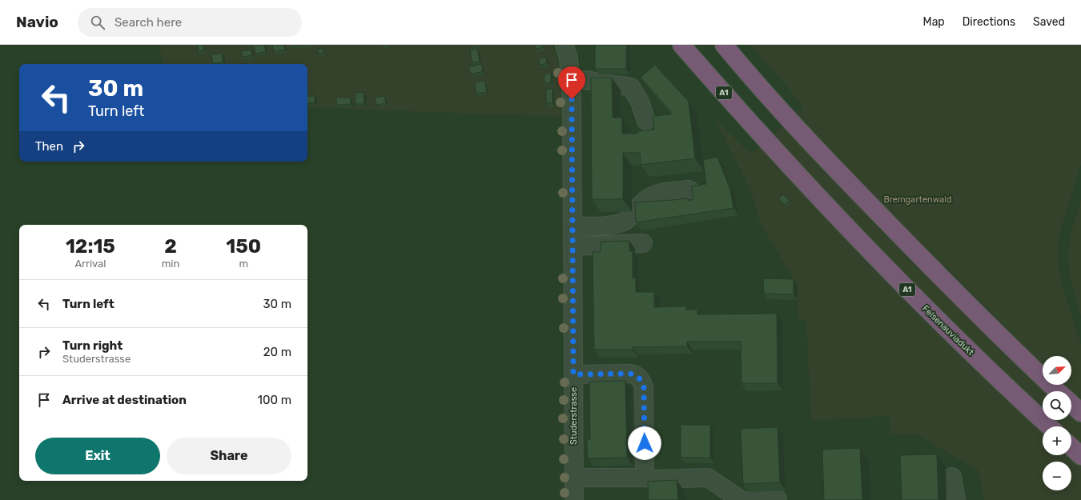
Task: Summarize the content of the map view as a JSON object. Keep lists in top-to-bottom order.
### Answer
{
  "streets": {
    "highway": ["A1", "Felsenauviadukt"],
    "street": ["Studerstrasse"]
  },
  "parks": ["Bremgartenwald"],
  "north": "top right",
  "page": {
    "header": "Navio",
    "search": "Search here",
    "nav": ["Map", "Directions", "Saved"],
    "turn": ["30 m", "Turn left"],
    "then": "Then",
    "eta": [
      "12:15",
      "Arrival",
      "2",
      "min",
      "150",
      "m"
    ],
    "list": [
      {
        "name": "Turn left",
        "value": "30 m"
      },
      {
        "name": "Turn right",
        "note": "Studerstrasse",
        "value": "20 m"
      },
      {
        "name": "Arrive at destination",
        "value": "100 m"
      }
    ],
    "map_buttons": ["+", "−"],
    "buttons": ["Exit", "Share"]
  }
}
